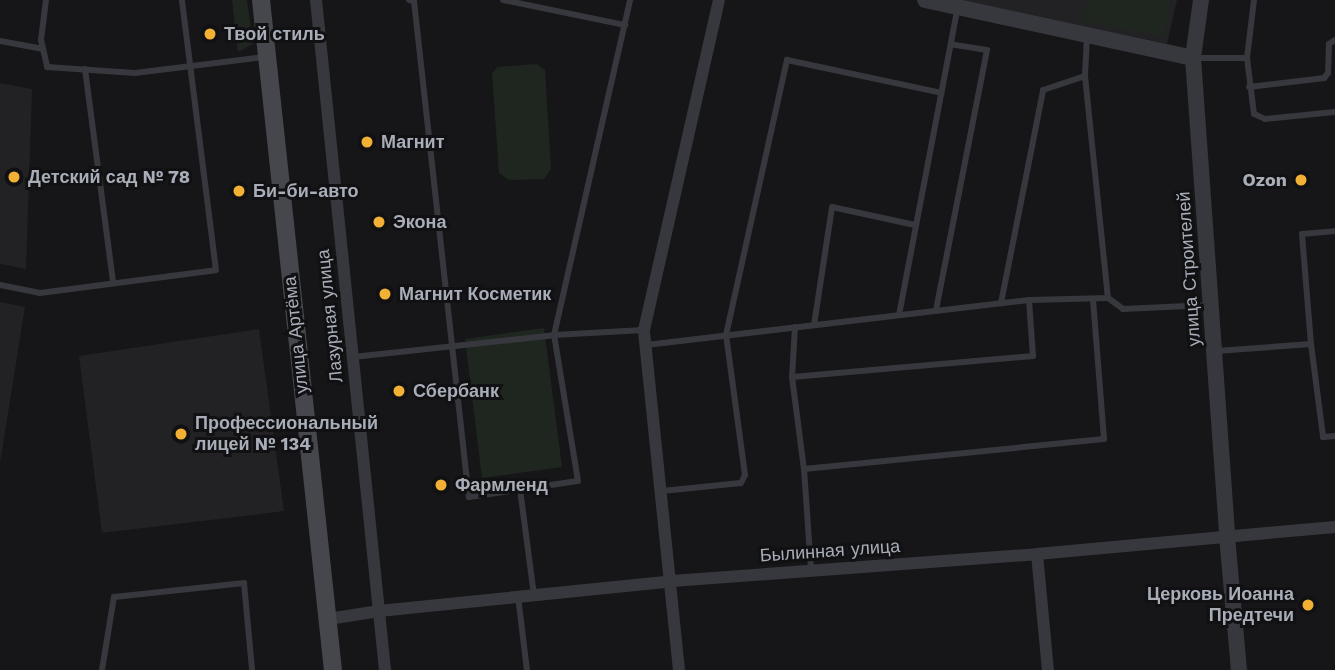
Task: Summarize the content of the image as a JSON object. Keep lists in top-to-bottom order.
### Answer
{
  "streets": {
    "main road": ["улица Артёма"],
    "street": ["улица Строителей", "Лазурная улица", "Былинная улица"]
  },
  "crossings": [
    ["улица Строителей", "Былинная улица"],
    ["Лазурная улица", "Былинная улица"],
    ["улица Артёма", "Былинная улица"]
  ],
  "places": [
    "Твой стиль",
    "Магнит",
    "Детский сад № 78",
    "Ozon",
    "Би-би-авто",
    "Экона",
    "Магнит Косметик",
    "Сбербанк",
    "Профессиональный лицей № 134",
    "Фармленд",
    "Церковь Иоанна Предтечи"
  ]
}
